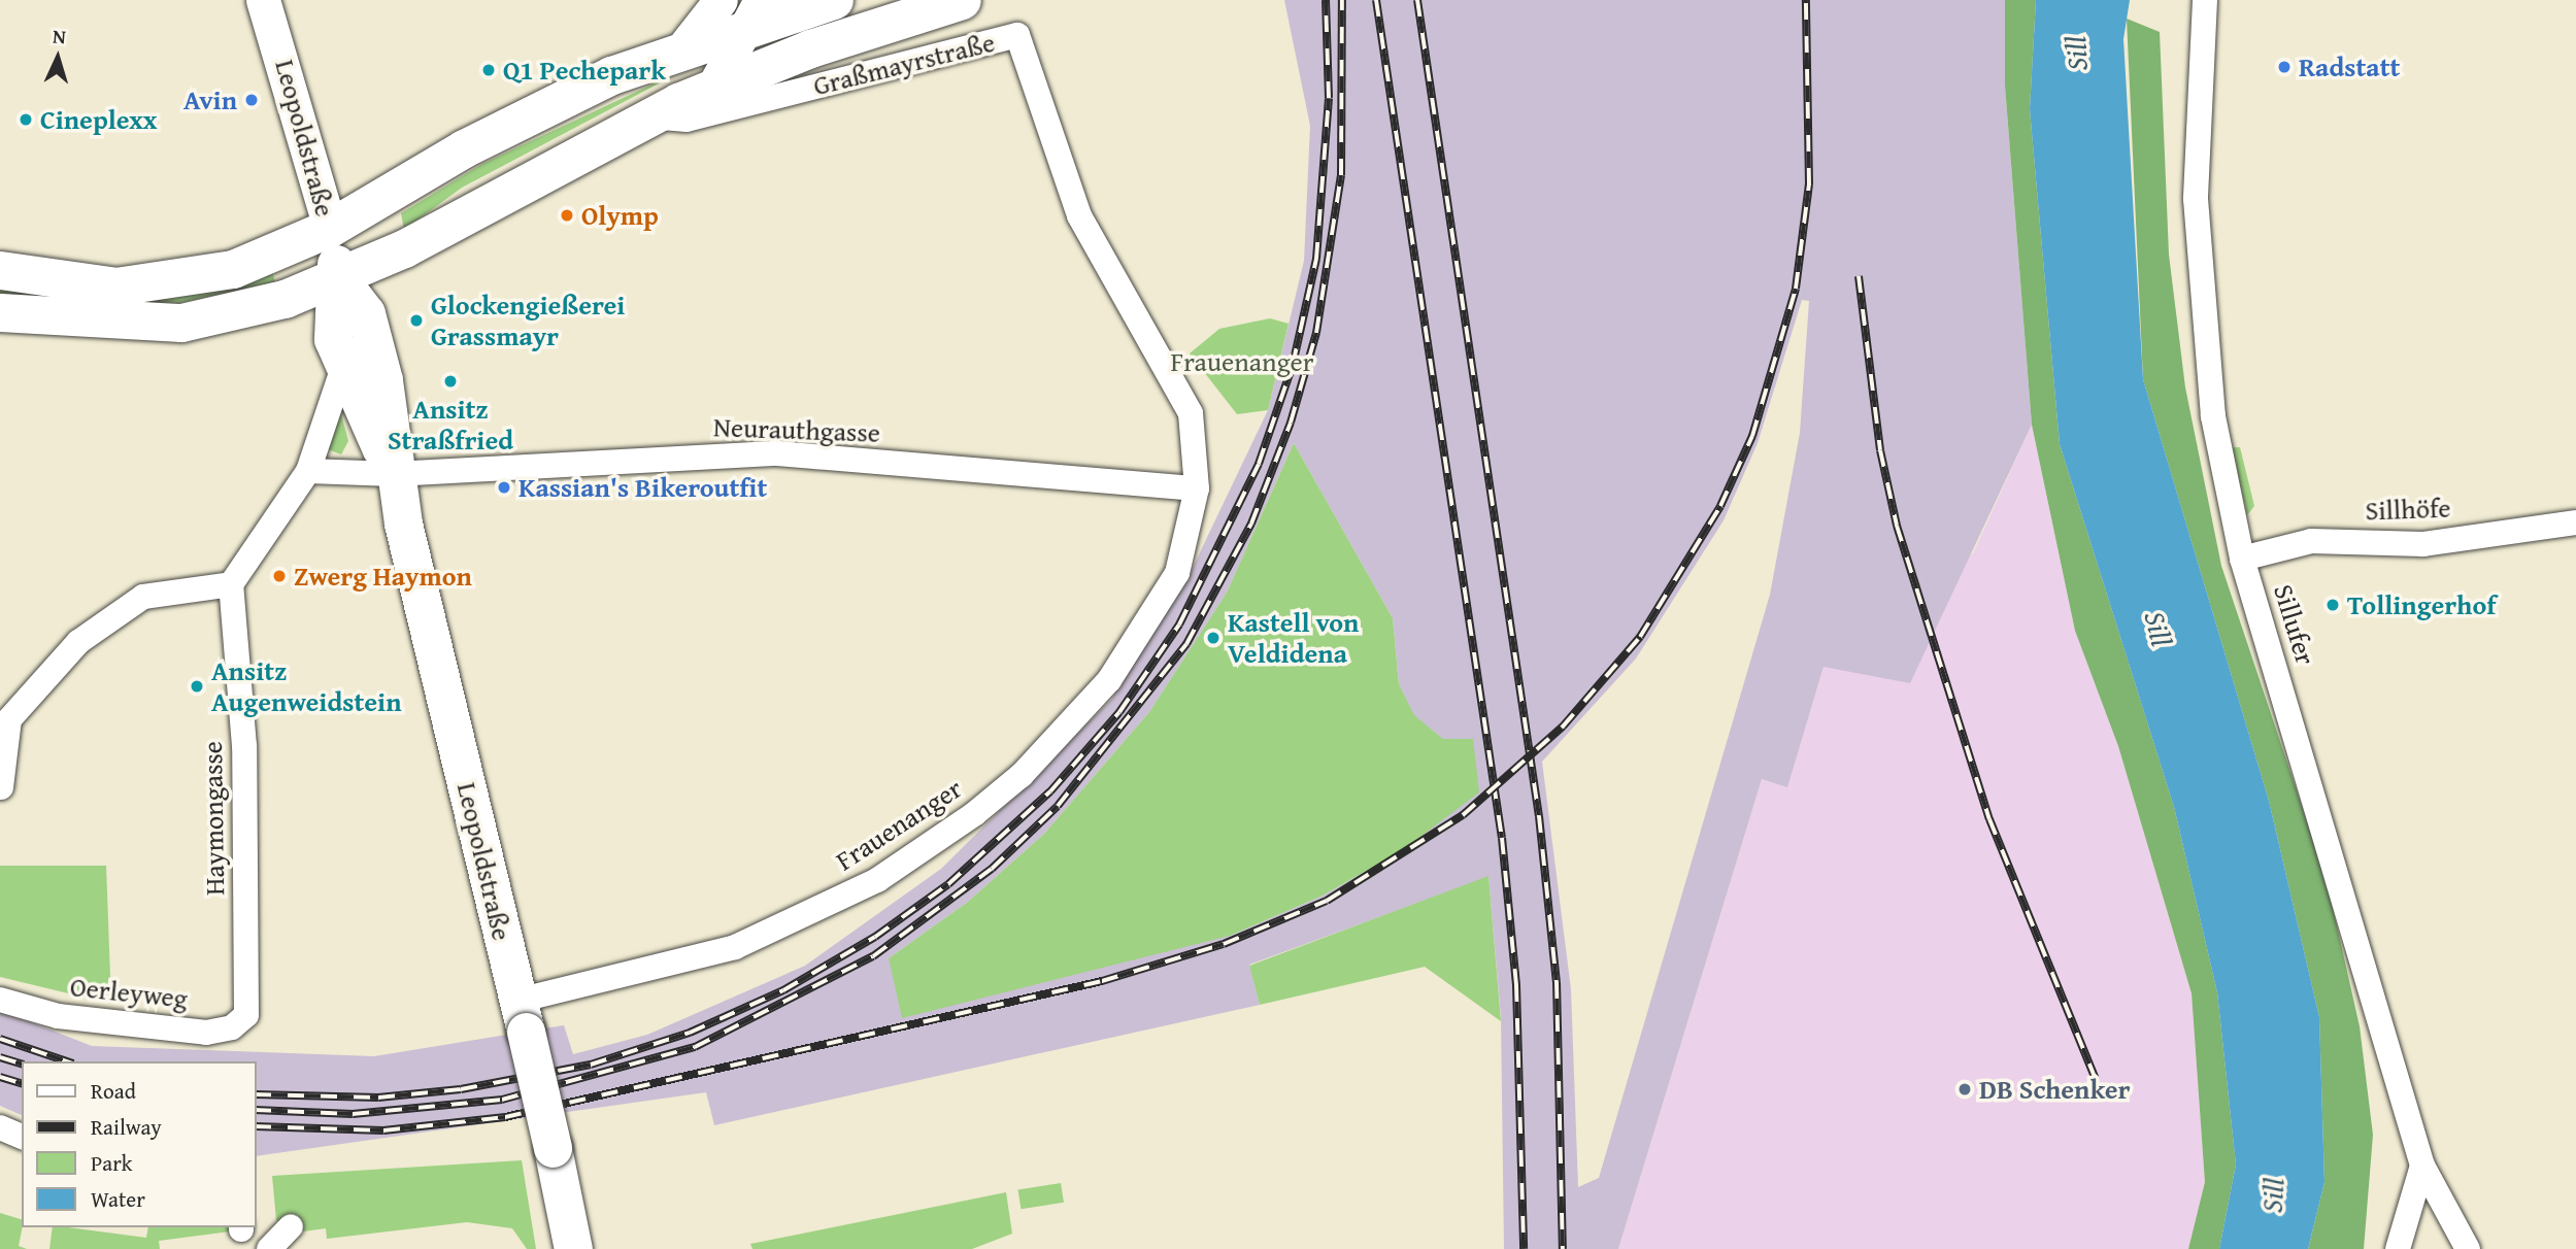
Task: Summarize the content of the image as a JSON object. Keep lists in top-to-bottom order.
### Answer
{
  "streets": {
    "main road": ["Graßmayrstraße", "Leopoldstraße"],
    "street": [
      "Neurauthgasse",
      "Sillhöfe",
      "Sillufer",
      "Haymongasse",
      "Frauenanger",
      "Oerleyweg"
    ]
  },
  "crossings": [
    ["Graßmayrstraße", "Leopoldstraße"],
    ["Graßmayrstraße", "Neurauthgasse"],
    ["Graßmayrstraße", "Frauenanger"],
    ["Leopoldstraße", "Neurauthgasse"],
    ["Leopoldstraße", "Frauenanger"],
    ["Neurauthgasse", "Frauenanger"],
    ["Sillhöfe", "Sillufer"],
    ["Haymongasse", "Oerleyweg"]
  ],
  "water": ["Sill"],
  "parks": ["Frauenanger"],
  "places": [
    "Radstatt",
    "Q1 Pechepark",
    "Avin",
    "Cineplexx",
    "Olymp",
    "Glockengießerei Grassmayr",
    "Ansitz Straßfried",
    "Kassian's Bikeroutfit",
    "Zwerg Haymon",
    "Tollingerhof",
    "Kastell von Veldidena",
    "Ansitz Augenweidstein",
    "DB Schenker"
  ],
  "legend": [
    "Road",
    "Railway",
    "Park",
    "Water"
  ],
  "north": "top"
}
